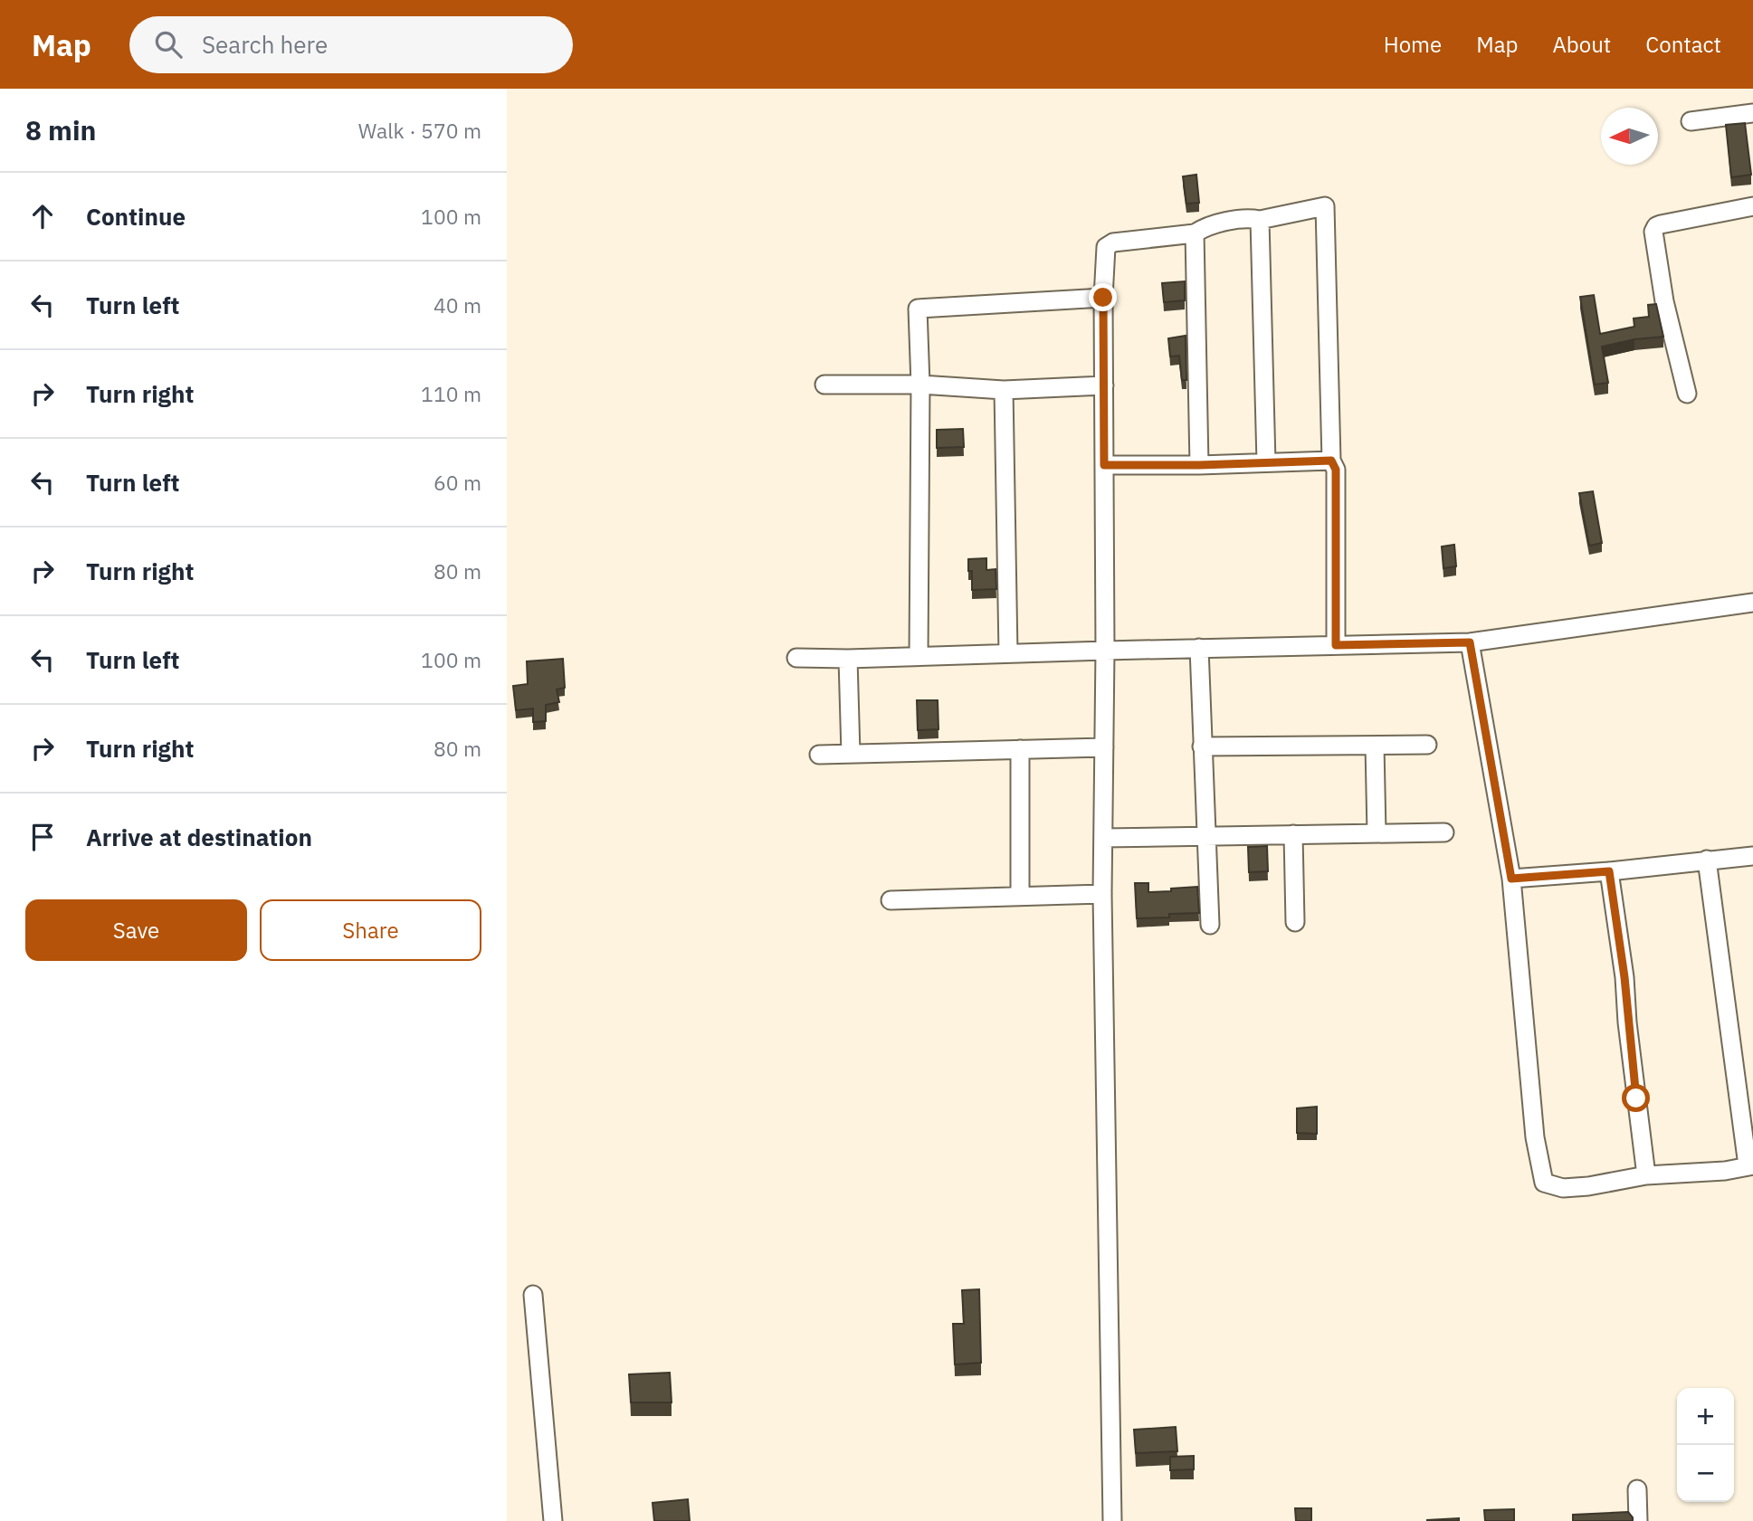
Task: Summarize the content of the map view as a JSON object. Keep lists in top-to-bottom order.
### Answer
{
  "north": "left",
  "page": {
    "header": "Map",
    "search": "Search here",
    "nav": [
      "Home",
      "Map",
      "About",
      "Contact"
    ],
    "heading": ["8 min", "Walk · 570 m"],
    "list": [
      ["Continue", "100 m"],
      ["Turn left", "40 m"],
      ["Turn right", "110 m"],
      ["Turn left", "60 m"],
      ["Turn right", "80 m"],
      ["Turn left", "100 m"],
      ["Turn right", "80 m"],
      "Arrive at destination"
    ],
    "buttons": ["Save", "Share"],
    "map_buttons": ["+", "−"]
  }
}
